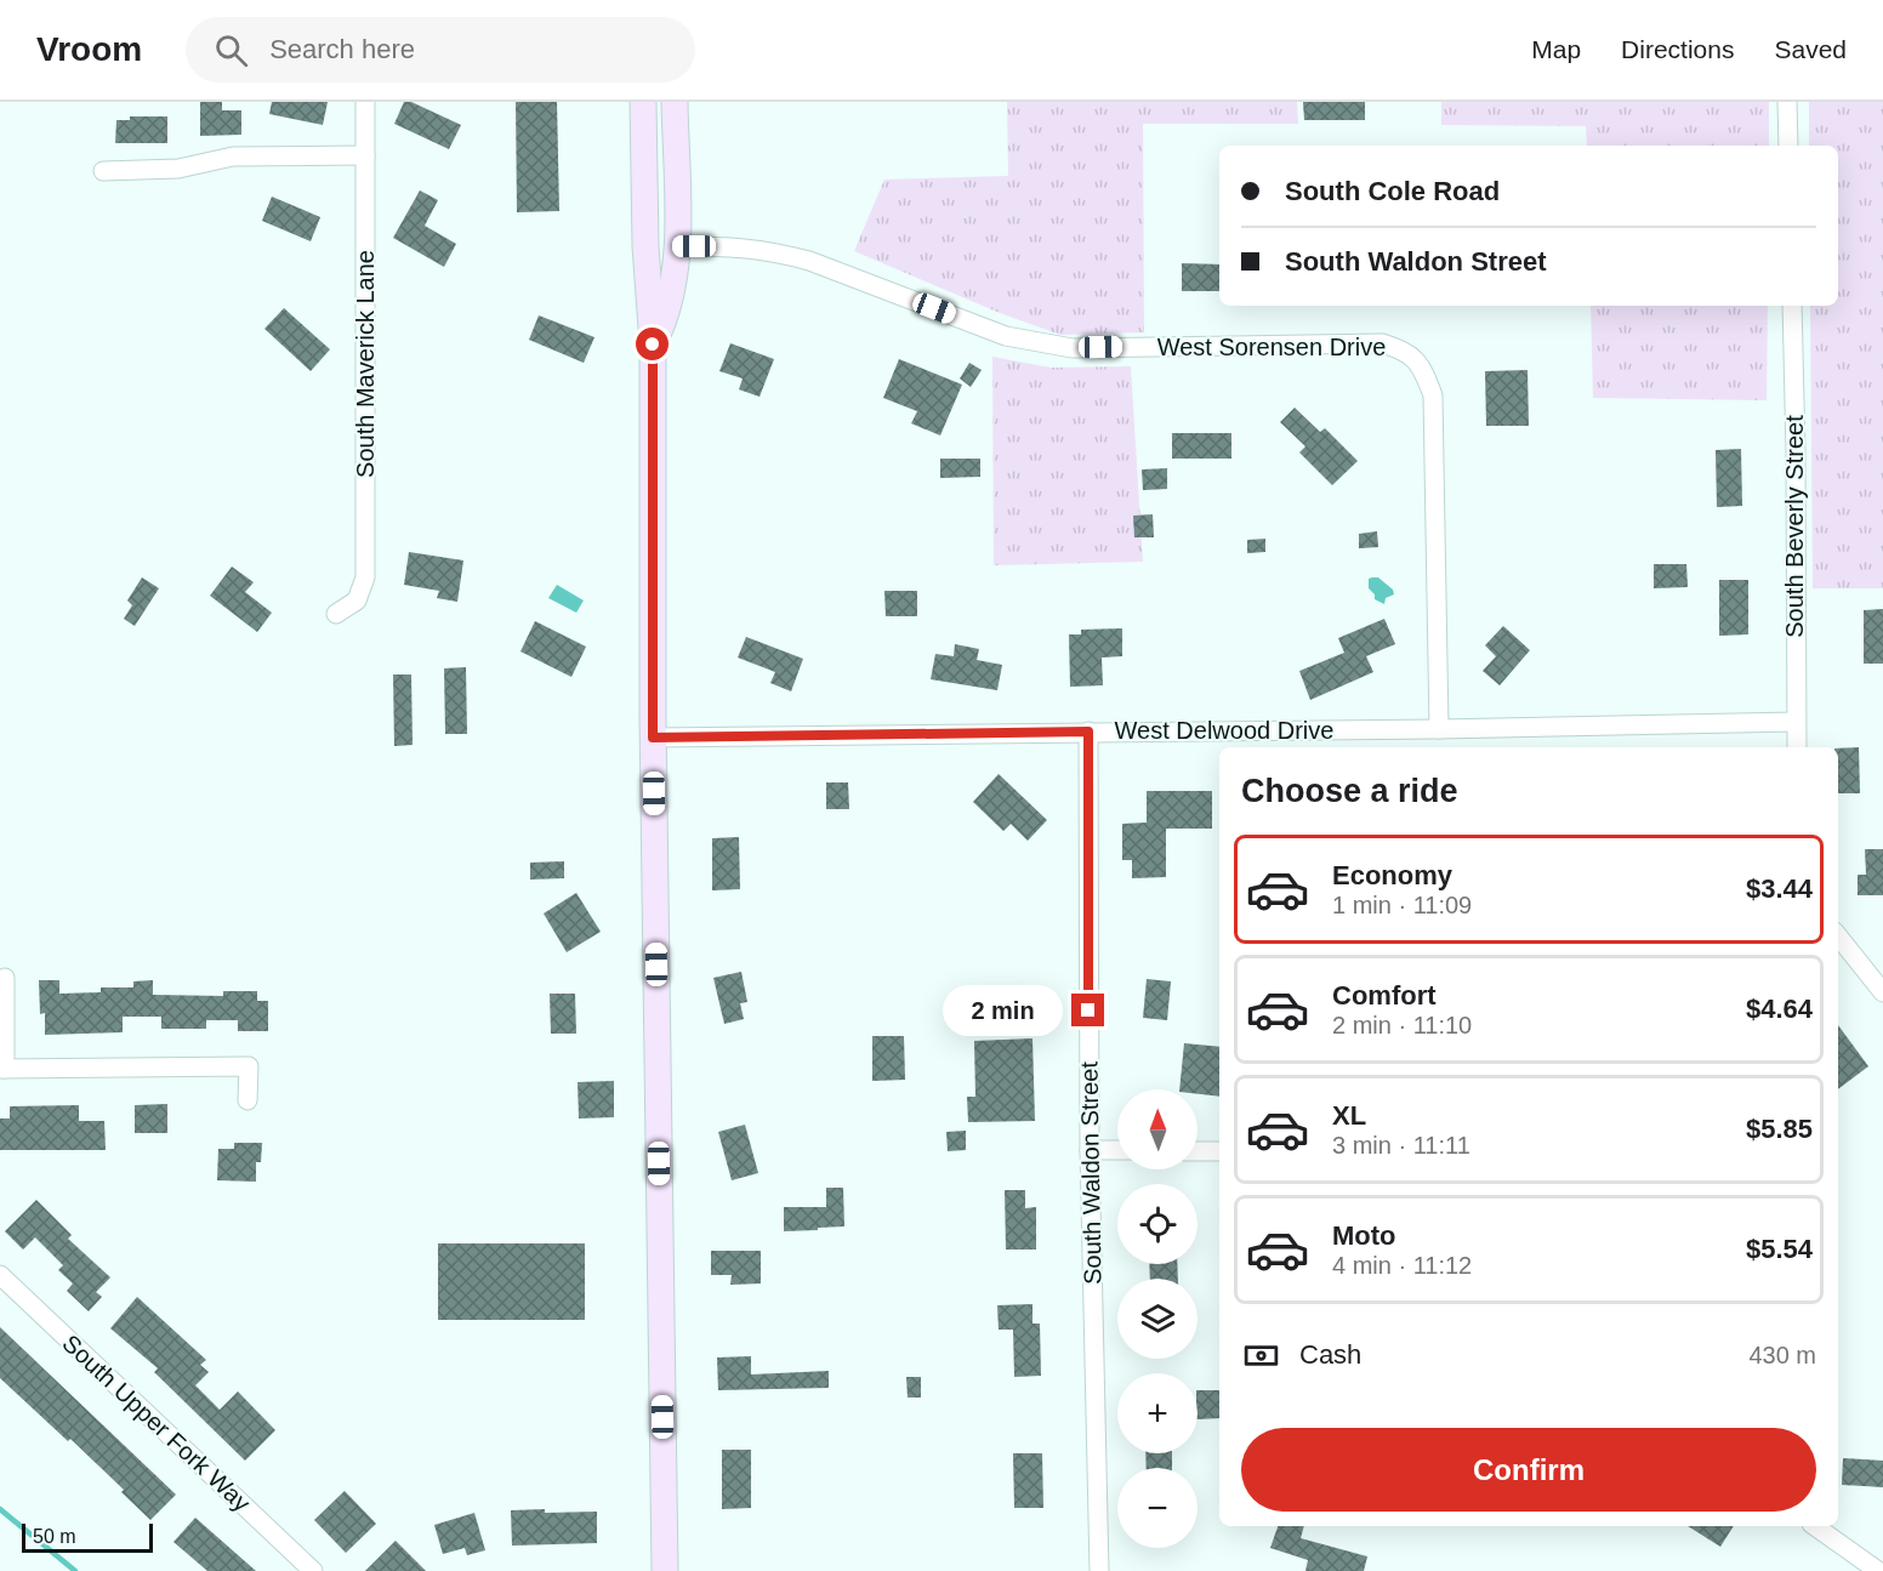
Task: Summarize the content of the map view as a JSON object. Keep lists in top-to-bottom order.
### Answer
{
  "streets": {
    "street": [
      "West Sorensen Drive",
      "South Maverick Lane",
      "South Beverly Street",
      "West Delwood Drive",
      "South Waldon Street",
      "South Upper Fork Way"
    ]
  },
  "crossings": [
    ["West Sorensen Drive", "West Delwood Drive"],
    ["South Beverly Street", "West Delwood Drive"],
    ["West Delwood Drive", "South Waldon Street"]
  ],
  "scale_bar": "50 m",
  "north": "top",
  "page": {
    "header": "Vroom",
    "search": "Search here",
    "nav": ["Map", "Directions", "Saved"],
    "banner": ["South Cole Road", "South Waldon Street"],
    "heading": "Choose a ride",
    "list": [
      {
        "name": "Economy",
        "note": "1 min · 11:09",
        "value": "$3.44"
      },
      {
        "name": "Comfort",
        "note": "2 min · 11:10",
        "value": "$4.64"
      },
      {
        "name": "XL",
        "note": "3 min · 11:11",
        "value": "$5.85"
      },
      {
        "name": "Moto",
        "note": "4 min · 11:12",
        "value": "$5.54"
      }
    ],
    "bubble": "2 min",
    "map_buttons": ["+", "−"],
    "pay": ["Cash", "430 m"],
    "buttons": "Confirm",
    "scale": "50 m"
  }
}
